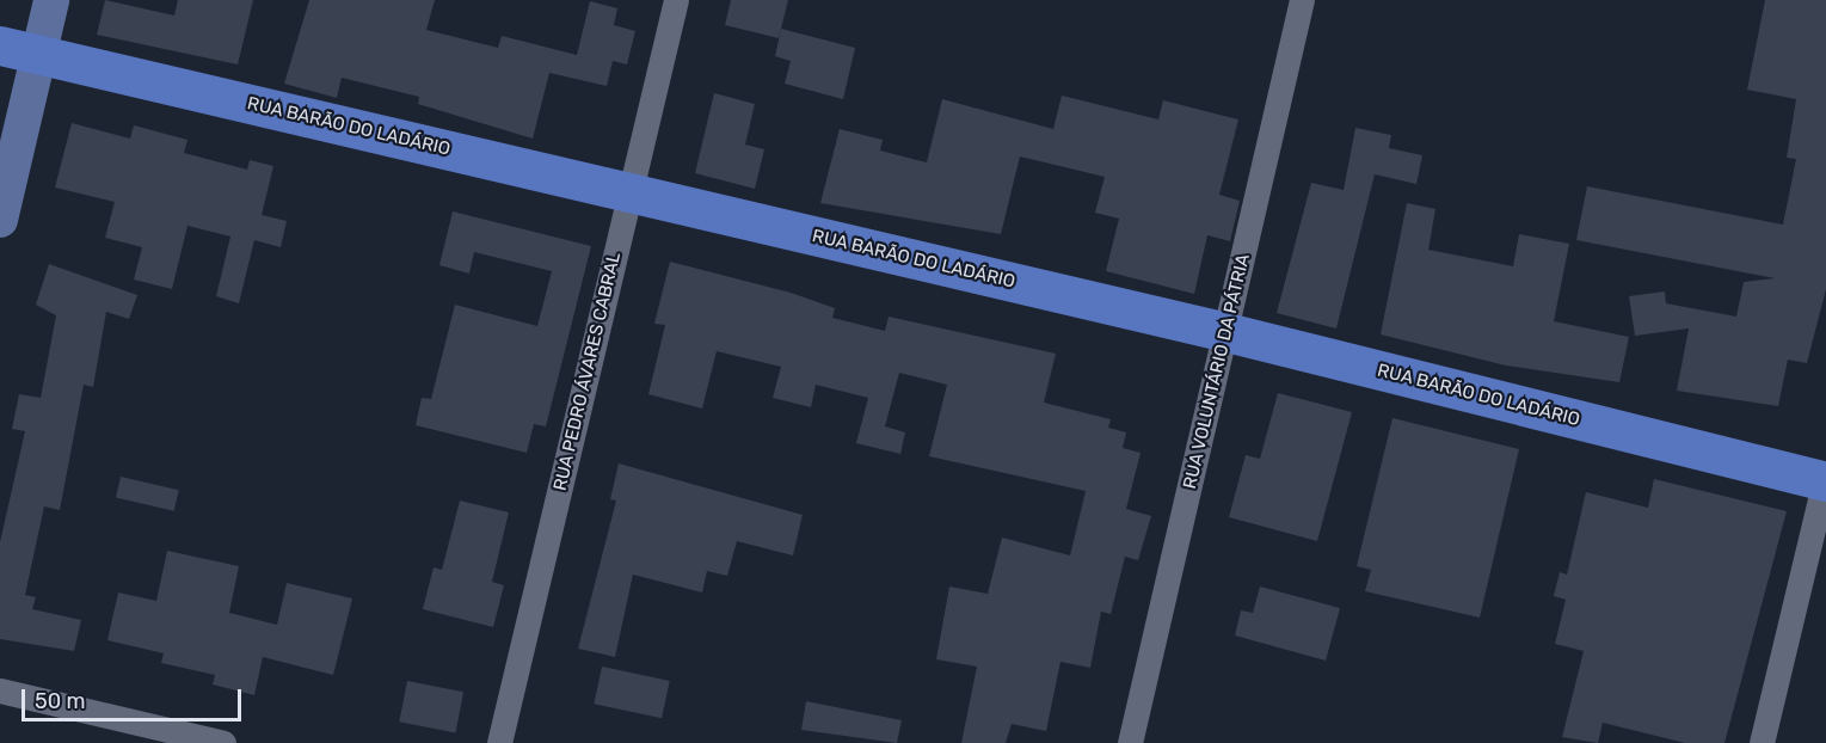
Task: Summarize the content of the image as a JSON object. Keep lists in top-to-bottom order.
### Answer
{
  "streets": {
    "main road": ["RUA BARÃO DO LADÁRIO"],
    "street": ["RUA PEDRO ÁVARES CABRAL", "RUA VOLUNTÁRIO DA PÁTRIA"]
  },
  "crossings": [
    ["RUA BARÃO DO LADÁRIO", "RUA PEDRO ÁVARES CABRAL"],
    ["RUA BARÃO DO LADÁRIO", "RUA VOLUNTÁRIO DA PÁTRIA"]
  ],
  "scale_bar": "50 m"
}
